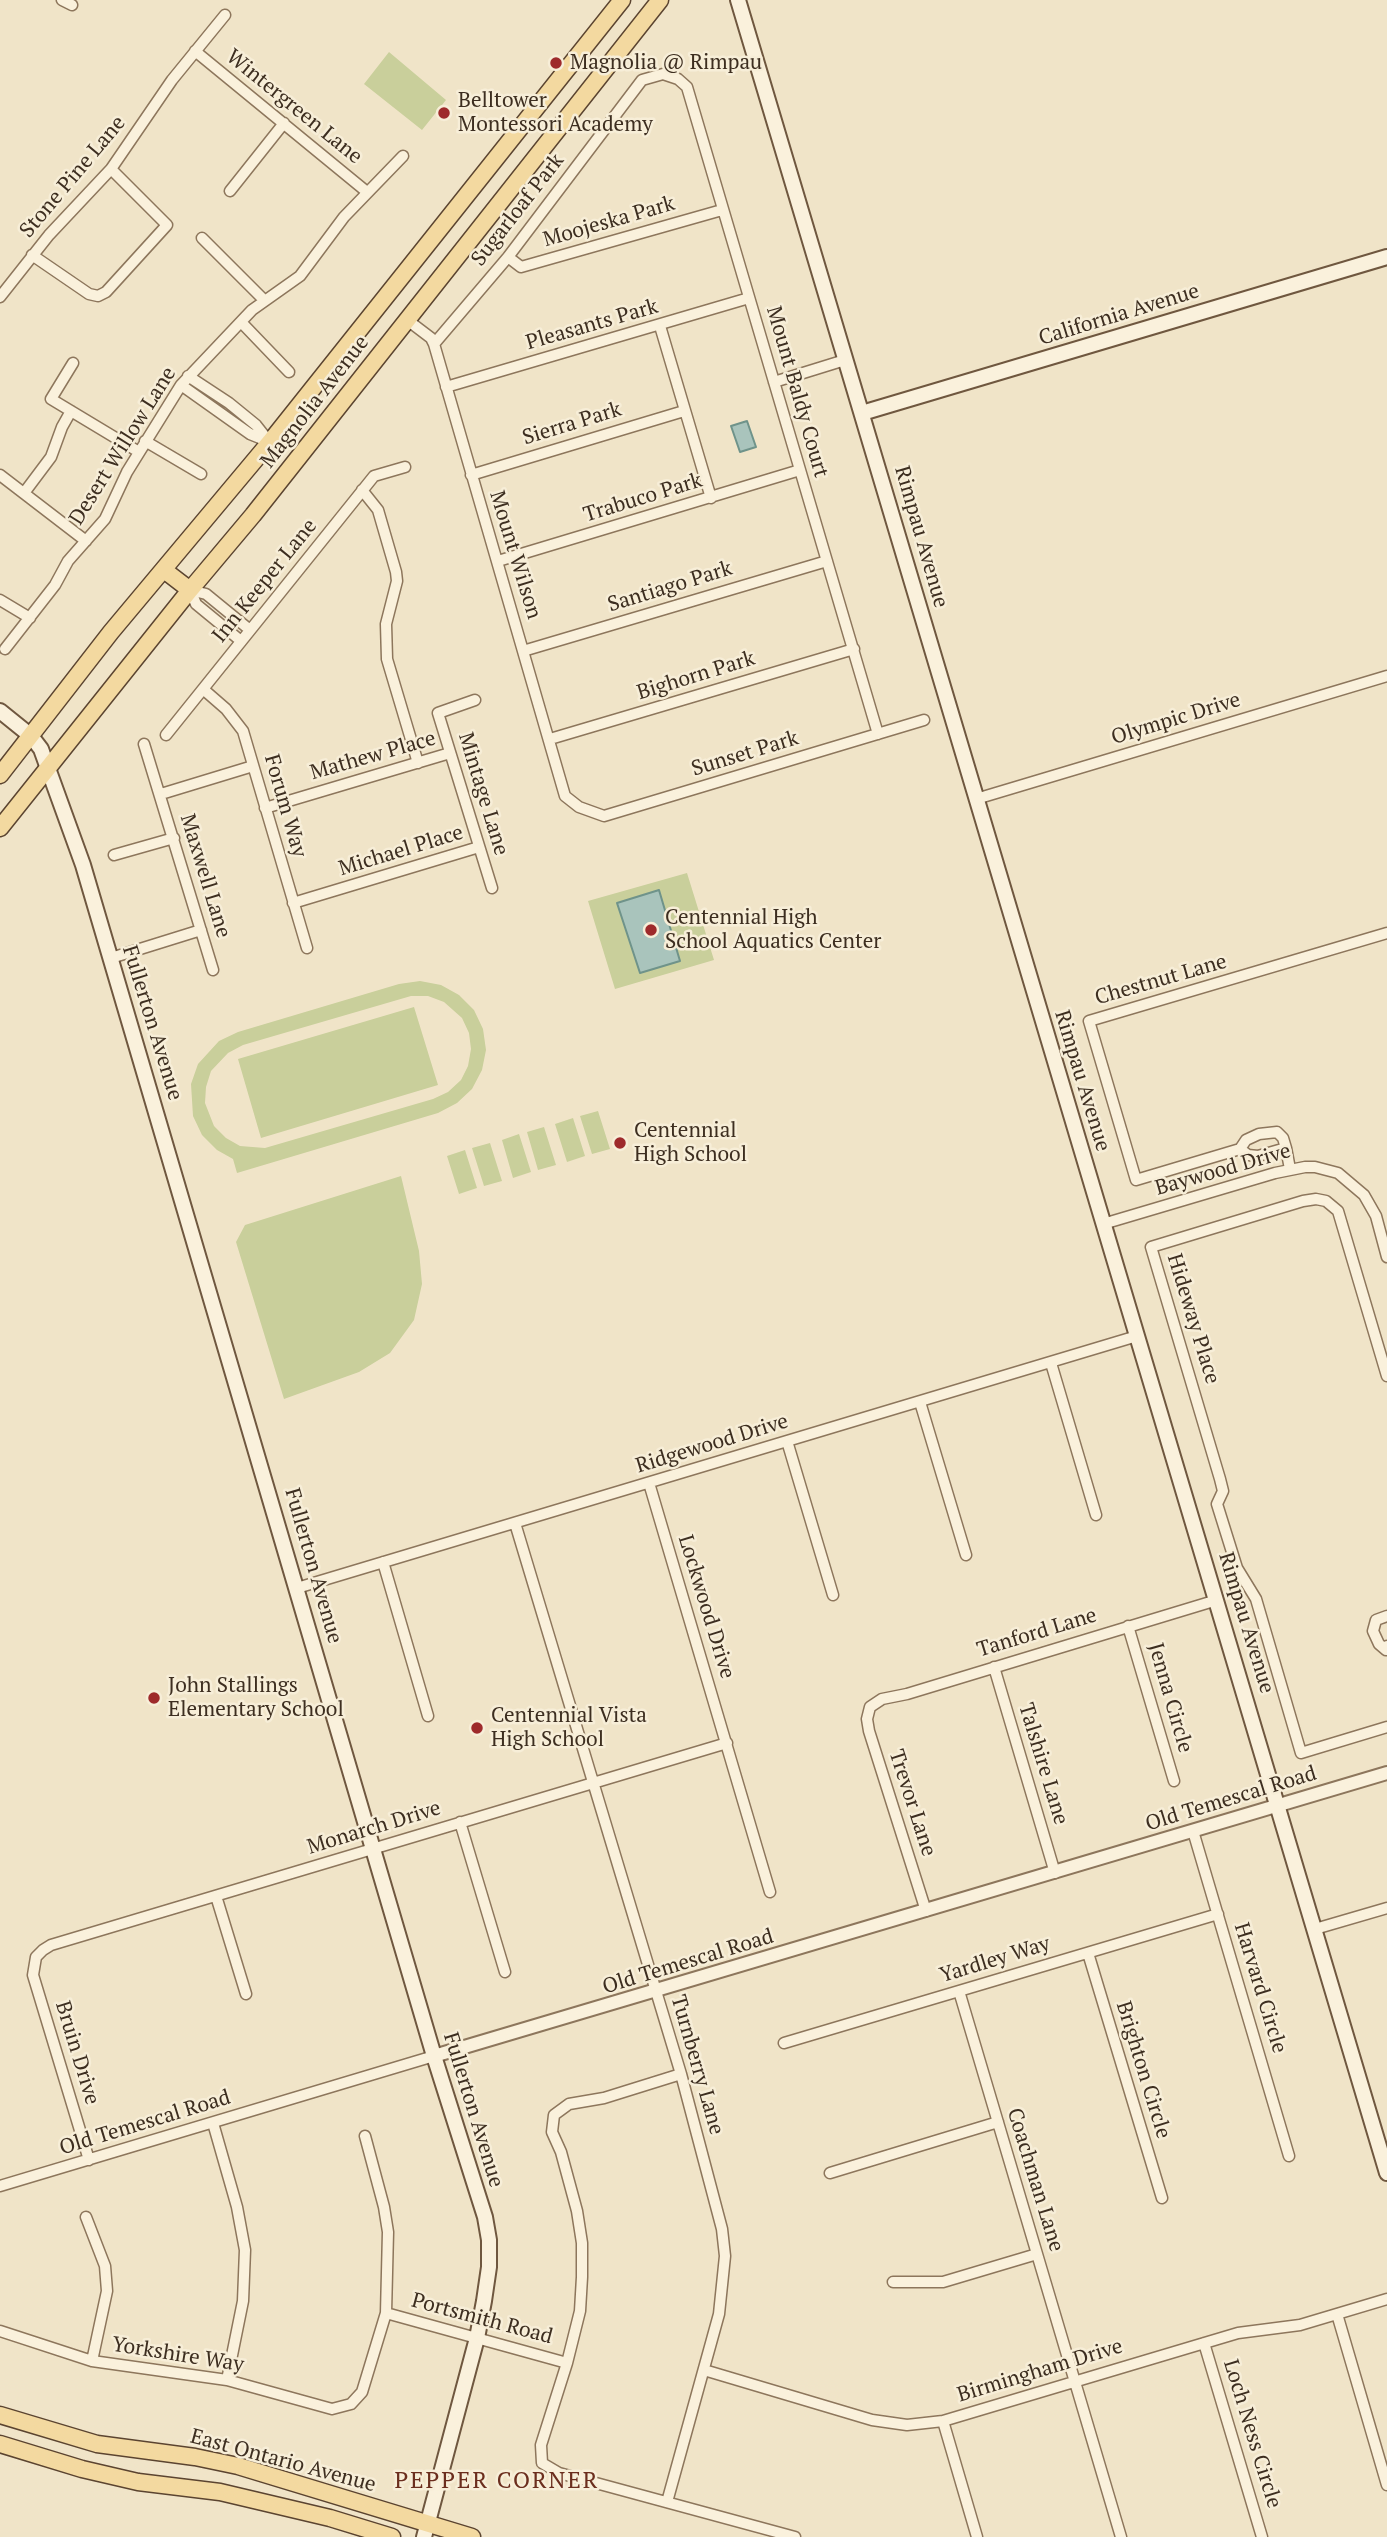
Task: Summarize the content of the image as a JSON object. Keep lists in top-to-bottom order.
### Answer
{
  "streets": {
    "main road": [
      "California Avenue",
      "Magnolia Avenue",
      "Rimpau Avenue",
      "Fullerton Avenue",
      "East Ontario Avenue"
    ],
    "street": [
      "Wintergreen Lane",
      "Stone Pine Lane",
      "Sugarloaf Park",
      "Moojeska Park",
      "Pleasants Park",
      "Mount Baldy Court",
      "Sierra Park",
      "Desert Willow Lane",
      "Trabuco Park",
      "Mount Wilson",
      "Inn Keeper Lane",
      "Santiago Park",
      "Bighorn Park",
      "Olympic Drive",
      "Sunset Park",
      "Mathew Place",
      "Mintage Lane",
      "Forum Way",
      "Michael Place",
      "Maxwell Lane",
      "Chestnut Lane",
      "Baywood Drive",
      "Hideway Place",
      "Ridgewood Drive",
      "Lockwood Drive",
      "Tanford Lane",
      "Jenna Circle",
      "Talshire Lane",
      "Old Temescal Road",
      "Trevor Lane",
      "Monarch Drive",
      "Yardley Way",
      "Harvard Circle",
      "Bruin Drive",
      "Turnberry Lane",
      "Brighton Circle",
      "Coachman Lane",
      "Portsmith Road",
      "Yorkshire Way",
      "Birmingham Drive",
      "Loch Ness Circle"
    ]
  },
  "crossings": [
    ["Wintergreen Lane", "Stone Pine Lane"],
    ["Wintergreen Lane", "Desert Willow Lane"],
    ["Sugarloaf Park", "Moojeska Park"],
    ["Sugarloaf Park", "Mount Baldy Court"],
    ["Sugarloaf Park", "Mount Wilson"],
    ["Moojeska Park", "Mount Baldy Court"],
    ["California Avenue", "Rimpau Avenue"],
    ["Pleasants Park", "Mount Baldy Court"],
    ["Pleasants Park", "Mount Wilson"],
    ["Mount Baldy Court", "Trabuco Park"],
    ["Mount Baldy Court", "Santiago Park"],
    ["Mount Baldy Court", "Bighorn Park"],
    ["Mount Baldy Court", "Sunset Park"],
    ["Magnolia Avenue", "Fullerton Avenue"],
    ["Sierra Park", "Mount Wilson"],
    ["Trabuco Park", "Mount Wilson"],
    ["Rimpau Avenue", "Olympic Drive"],
    ["Rimpau Avenue", "Baywood Drive"],
    ["Rimpau Avenue", "Ridgewood Drive"],
    ["Rimpau Avenue", "Tanford Lane"],
    ["Rimpau Avenue", "Old Temescal Road"],
    ["Mount Wilson", "Santiago Park"],
    ["Mount Wilson", "Bighorn Park"],
    ["Mount Wilson", "Sunset Park"],
    ["Inn Keeper Lane", "Forum Way"],
    ["Mathew Place", "Mintage Lane"],
    ["Mathew Place", "Forum Way"],
    ["Mintage Lane", "Michael Place"],
    ["Forum Way", "Michael Place"],
    ["Fullerton Avenue", "Ridgewood Drive"],
    ["Fullerton Avenue", "Old Temescal Road"],
    ["Fullerton Avenue", "Monarch Drive"],
    ["Fullerton Avenue", "Portsmith Road"],
    ["Fullerton Avenue", "East Ontario Avenue"],
    ["Ridgewood Drive", "Lockwood Drive"],
    ["Ridgewood Drive", "Turnberry Lane"],
    ["Lockwood Drive", "Monarch Drive"],
    ["Tanford Lane", "Jenna Circle"],
    ["Tanford Lane", "Talshire Lane"],
    ["Tanford Lane", "Trevor Lane"],
    ["Talshire Lane", "Old Temescal Road"],
    ["Old Temescal Road", "Trevor Lane"],
    ["Old Temescal Road", "Harvard Circle"],
    ["Old Temescal Road", "Bruin Drive"],
    ["Old Temescal Road", "Turnberry Lane"],
    ["Monarch Drive", "Bruin Drive"],
    ["Monarch Drive", "Turnberry Lane"],
    ["Yardley Way", "Harvard Circle"],
    ["Yardley Way", "Brighton Circle"],
    ["Yardley Way", "Coachman Lane"],
    ["Turnberry Lane", "Birmingham Drive"],
    ["Coachman Lane", "Birmingham Drive"],
    ["Portsmith Road", "Yorkshire Way"],
    ["Birmingham Drive", "Loch Ness Circle"]
  ],
  "districts": ["PEPPER CORNER"],
  "places": [
    "Magnolia @ Rimpau",
    "Belltower Montessori Academy",
    "Centennial High School Aquatics Center",
    "Centennial High School",
    "John Stallings Elementary School",
    "Centennial Vista High School"
  ]
}
